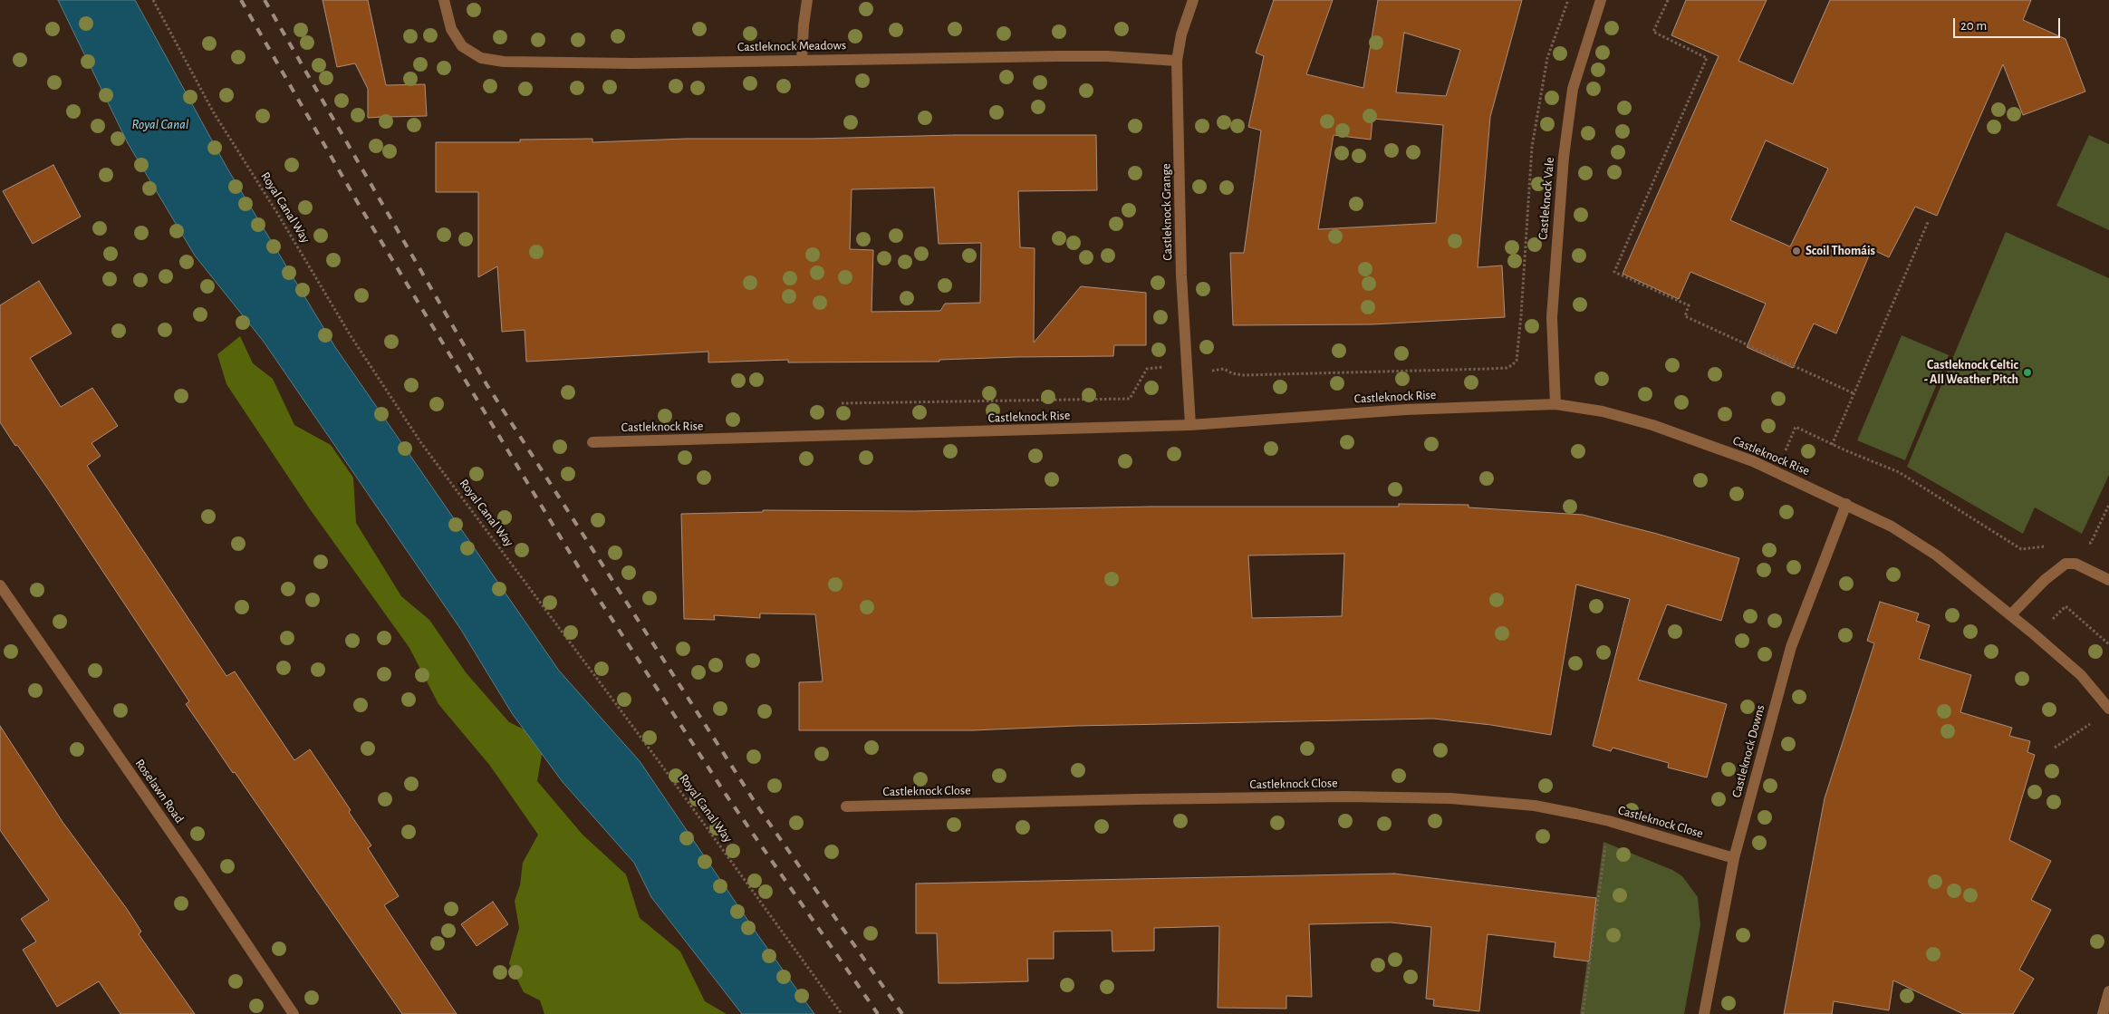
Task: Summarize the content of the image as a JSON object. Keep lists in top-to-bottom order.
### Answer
{
  "streets": {
    "street": [
      "Castleknock Meadows",
      "Castleknock Vale",
      "Castleknock Grange",
      "Castleknock Rise",
      "Castleknock Downs",
      "Castleknock Close",
      "Roselawn Road"
    ],
    "path": ["Royal Canal Way"]
  },
  "crossings": [
    ["Castleknock Meadows", "Castleknock Grange"],
    ["Castleknock Vale", "Castleknock Rise"],
    ["Castleknock Grange", "Castleknock Rise"],
    ["Castleknock Rise", "Castleknock Downs"],
    ["Castleknock Downs", "Castleknock Close"]
  ],
  "water": ["Royal Canal"],
  "places": ["Scoil Thomáis", "Castleknock Celtic - All Weather Pitch"],
  "scale_bar": "20 m"
}
